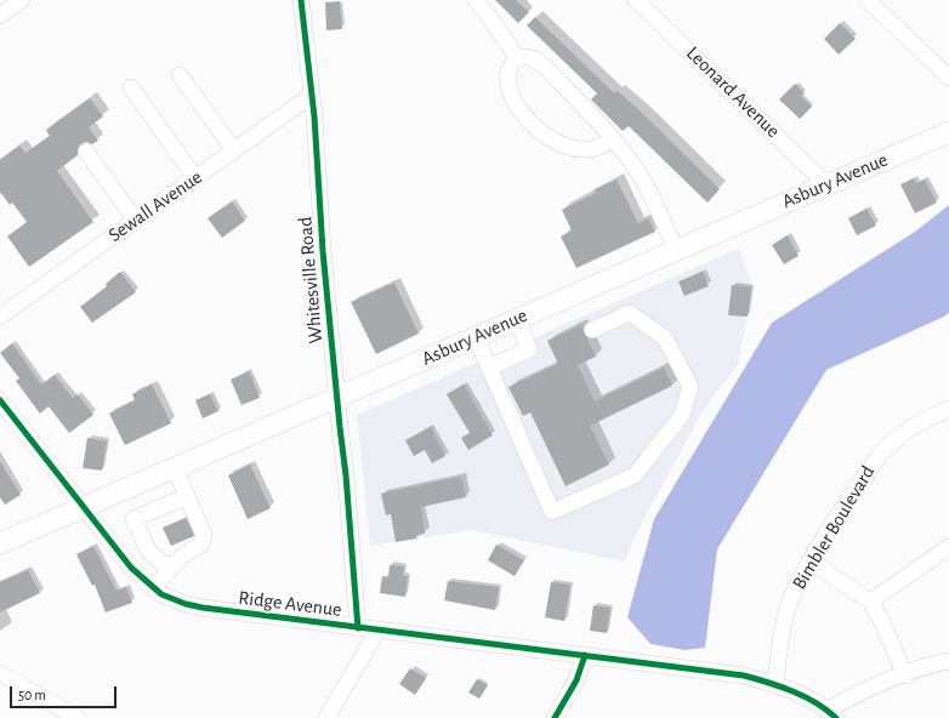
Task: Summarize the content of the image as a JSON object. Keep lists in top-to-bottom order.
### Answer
{
  "streets": {
    "main road": ["Asbury Avenue"],
    "street": [
      "Leonard Avenue",
      "Sewall Avenue",
      "Whitesville Road",
      "Bimbler Boulevard",
      "Ridge Avenue"
    ]
  },
  "crossings": [
    ["Leonard Avenue", "Asbury Avenue"],
    ["Asbury Avenue", "Whitesville Road"],
    ["Asbury Avenue", "Ridge Avenue"],
    ["Sewall Avenue", "Whitesville Road"],
    ["Whitesville Road", "Ridge Avenue"],
    ["Bimbler Boulevard", "Ridge Avenue"]
  ],
  "scale_bar": "50 m"
}
